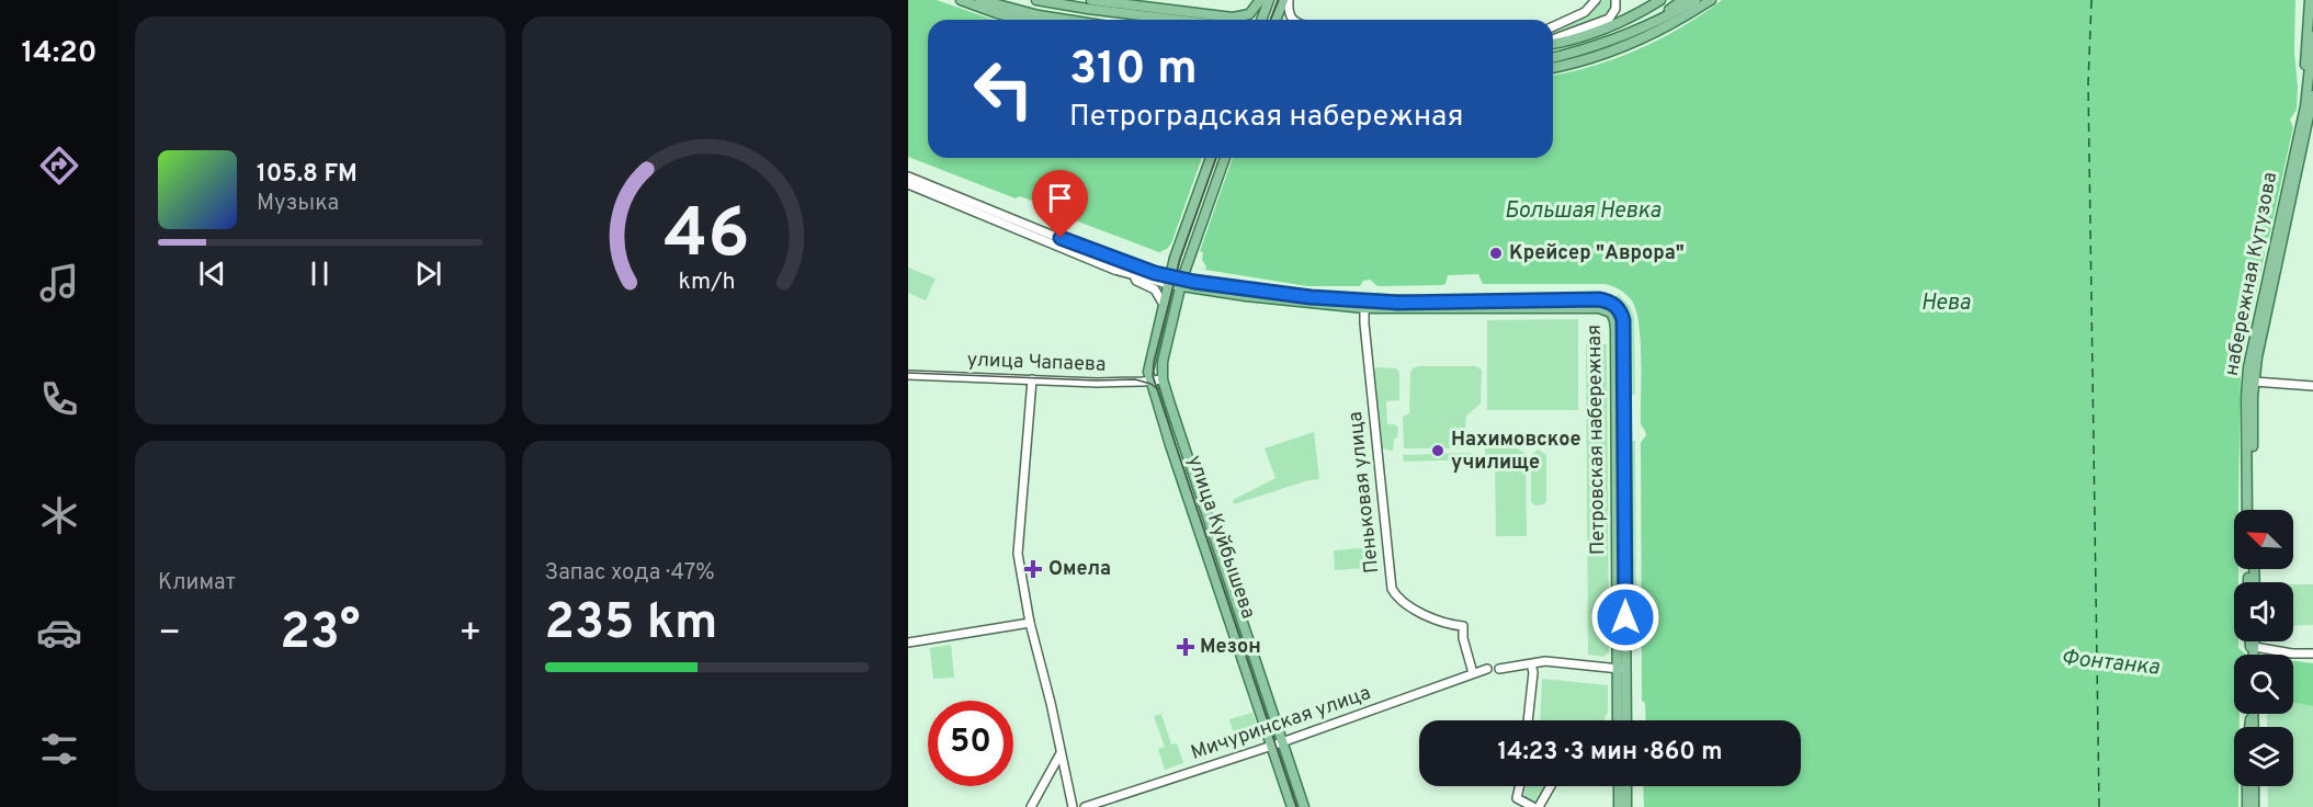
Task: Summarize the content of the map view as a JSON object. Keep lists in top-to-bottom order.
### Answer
{
  "streets": {
    "main road": ["набережная Кутузова", "Петровская набережная", "улица Куйбышева"],
    "street": ["улица Чапаева", "Пеньковая улица", "Мичуринская улица"]
  },
  "crossings": [
    ["улица Чапаева", "улица Куйбышева"],
    ["Петровская набережная", "Пеньковая улица"],
    ["Пеньковая улица", "Мичуринская улица"],
    ["улица Куйбышева", "Мичуринская улица"]
  ],
  "water": ["Большая Невка", "Нева", "Фонтанка"],
  "places": {
    "other": ["Крейсер \"Аврора\"", "Нахимовское училище"],
    "health": ["Омела", "Мезон"]
  },
  "north": "top left",
  "page": {
    "tabs": "14:20",
    "turn": ["310 m", "Петроградская набережная"],
    "song": ["105.8 FM", "Музыка"],
    "tile": [
      "Климат",
      ["Запас хода · 47%", "235 km"]
    ],
    "heat": ["−", "23°", "+"],
    "limit": "50",
    "trip": "14:23 · 3 мин · 860 m",
    "gauge": ["46", "km/h"]
  }
}
